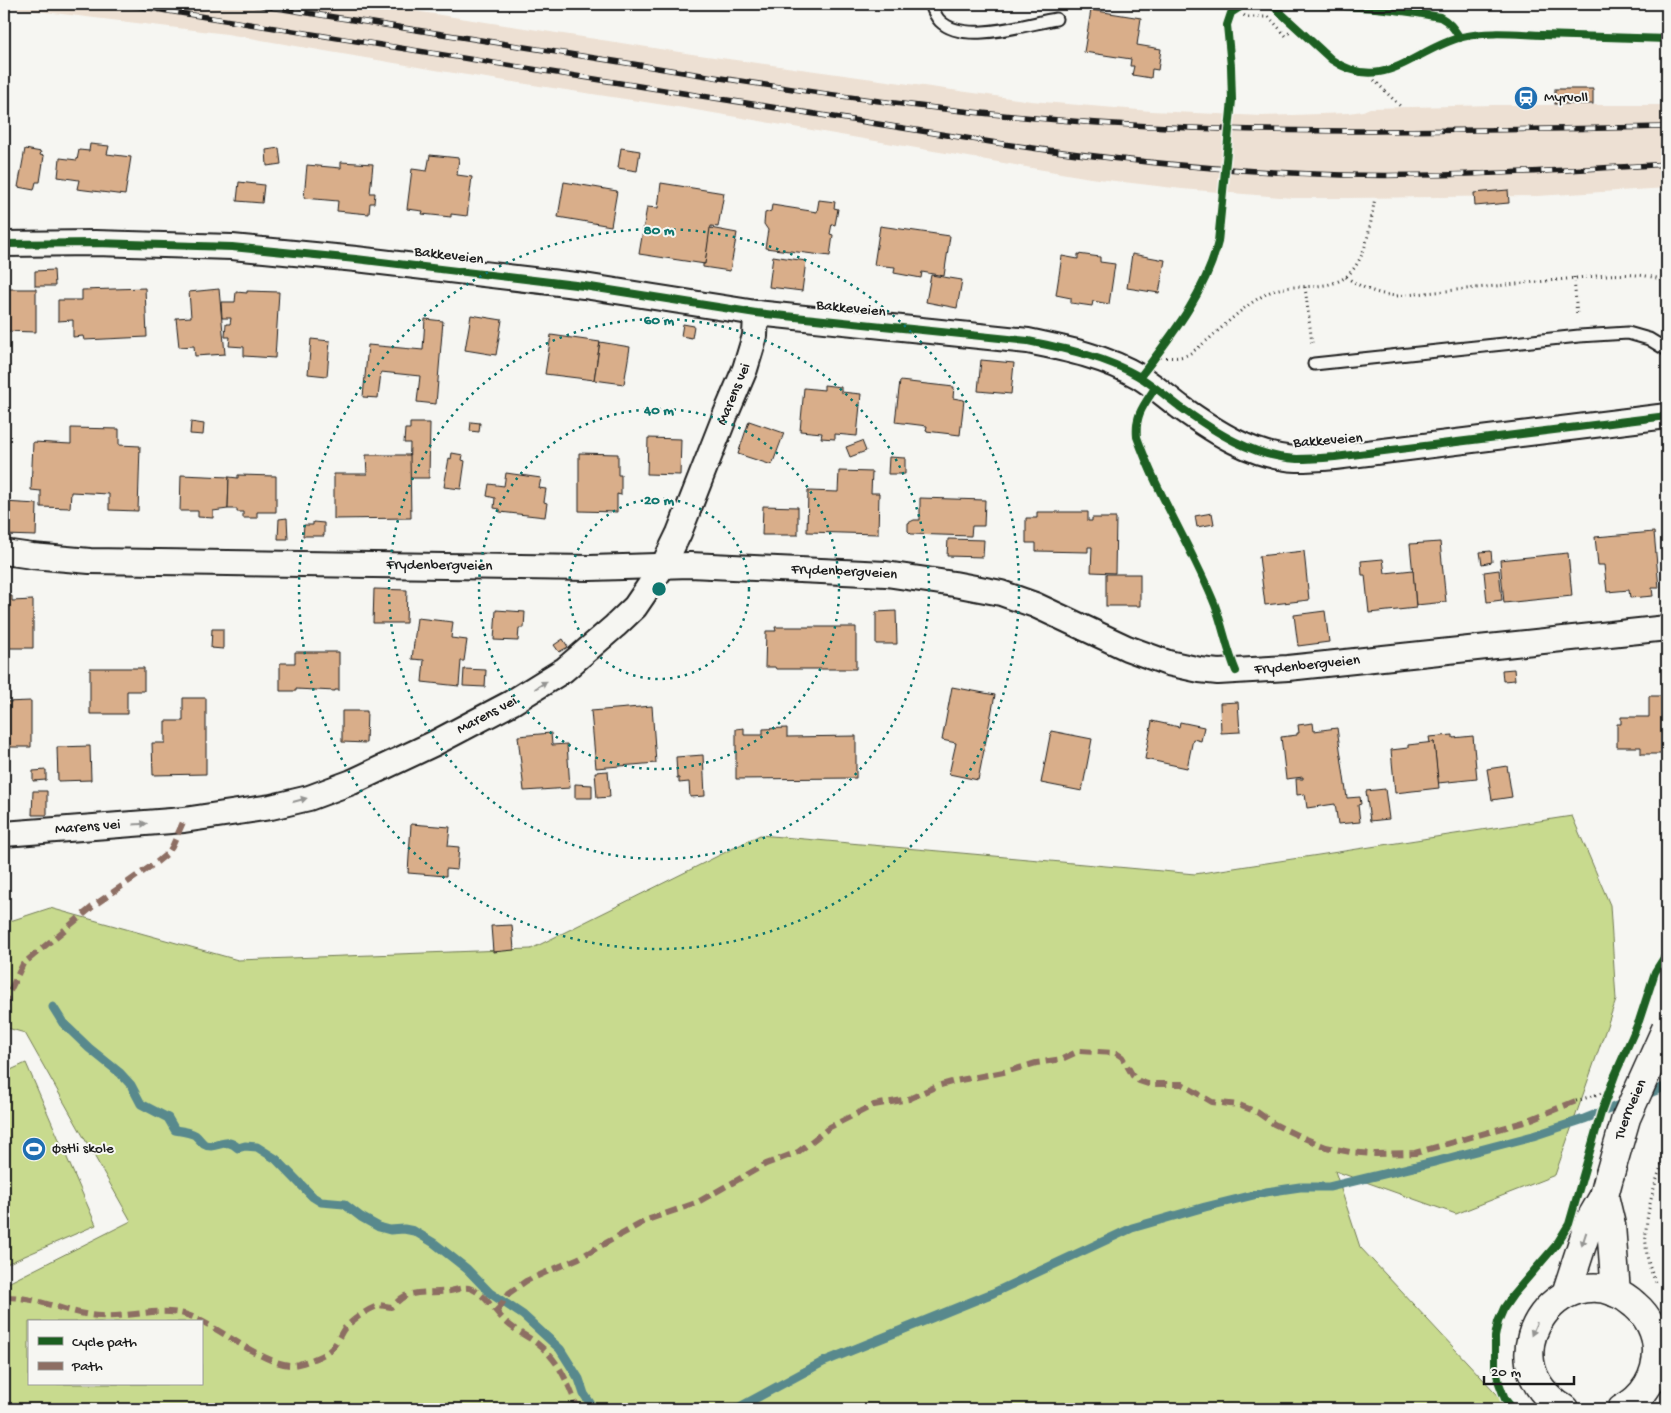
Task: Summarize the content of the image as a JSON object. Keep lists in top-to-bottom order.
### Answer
{
  "streets": {
    "main road": ["Tverrveien"],
    "street": ["Bakkeveien", "Marens vei", "Frydenbergveien"]
  },
  "crossings": [
    ["Bakkeveien", "Marens vei"],
    ["Marens vei", "Frydenbergveien"]
  ],
  "one_way": ["Marens vei"],
  "places": {
    "station": ["Myrvoll"],
    "sports": ["Østli skole"]
  },
  "legend": ["Cycle path", "Path"],
  "scale_bar": "20 m",
  "rings": [
    "80 m",
    "60 m",
    "40 m",
    "20 m"
  ]
}
